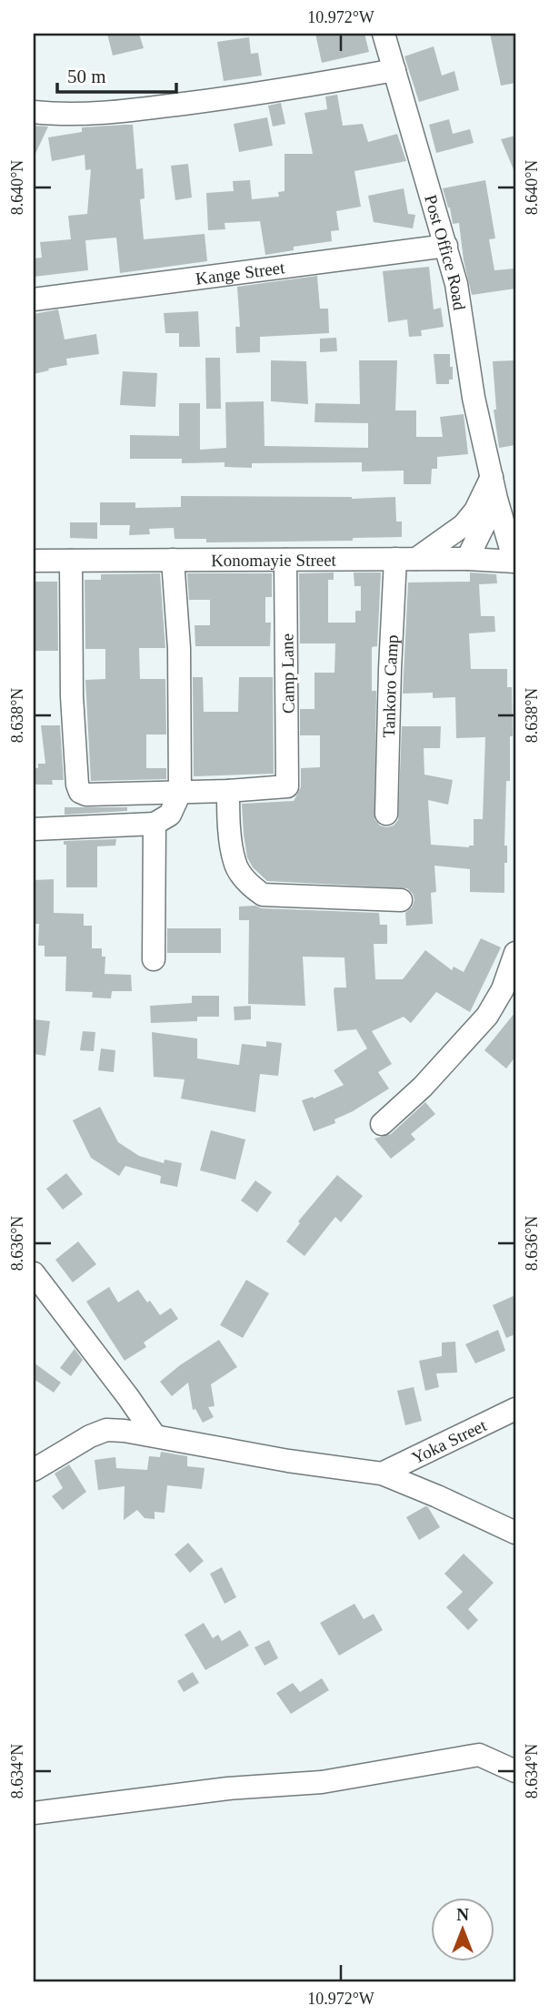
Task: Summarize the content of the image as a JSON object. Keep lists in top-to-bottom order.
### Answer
{
  "streets": {
    "street": [
      "Post Office Road",
      "Kange Street",
      "Konomayie Street",
      "Camp Lane",
      "Tankoro Camp",
      "Yoka Street"
    ]
  },
  "crossings": [
    ["Post Office Road", "Kange Street"],
    ["Post Office Road", "Konomayie Street"],
    ["Konomayie Street", "Camp Lane"],
    ["Konomayie Street", "Tankoro Camp"]
  ],
  "scale_bar": "50 m",
  "north": "top",
  "coordinates": [
    "10.972°W",
    "8.640°N",
    "8.638°N",
    "8.636°N",
    "8.634°N"
  ]
}
